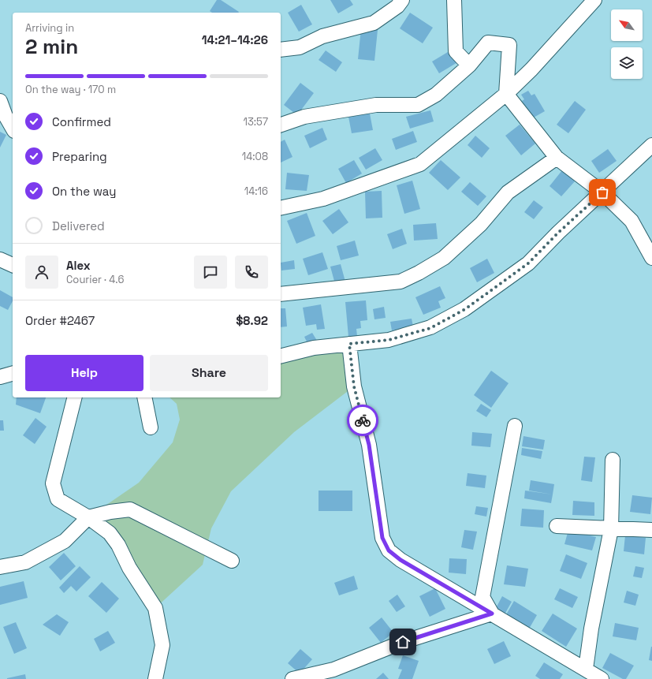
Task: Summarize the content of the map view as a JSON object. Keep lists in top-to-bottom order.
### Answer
{
  "north": "top left",
  "page": {
    "heading": ["2 min", "Arriving in", "14:21–14:26"],
    "panel": [
      "Alex",
      "Courier · 4.6",
      "Order #2467",
      "$8.92"
    ],
    "bar": "On the way · 170 m",
    "list": [
      ["Confirmed", "13:57"],
      ["Preparing", "14:08"],
      ["On the way", "14:16"],
      "Delivered"
    ],
    "buttons": ["Help", "Share"]
  }
}
